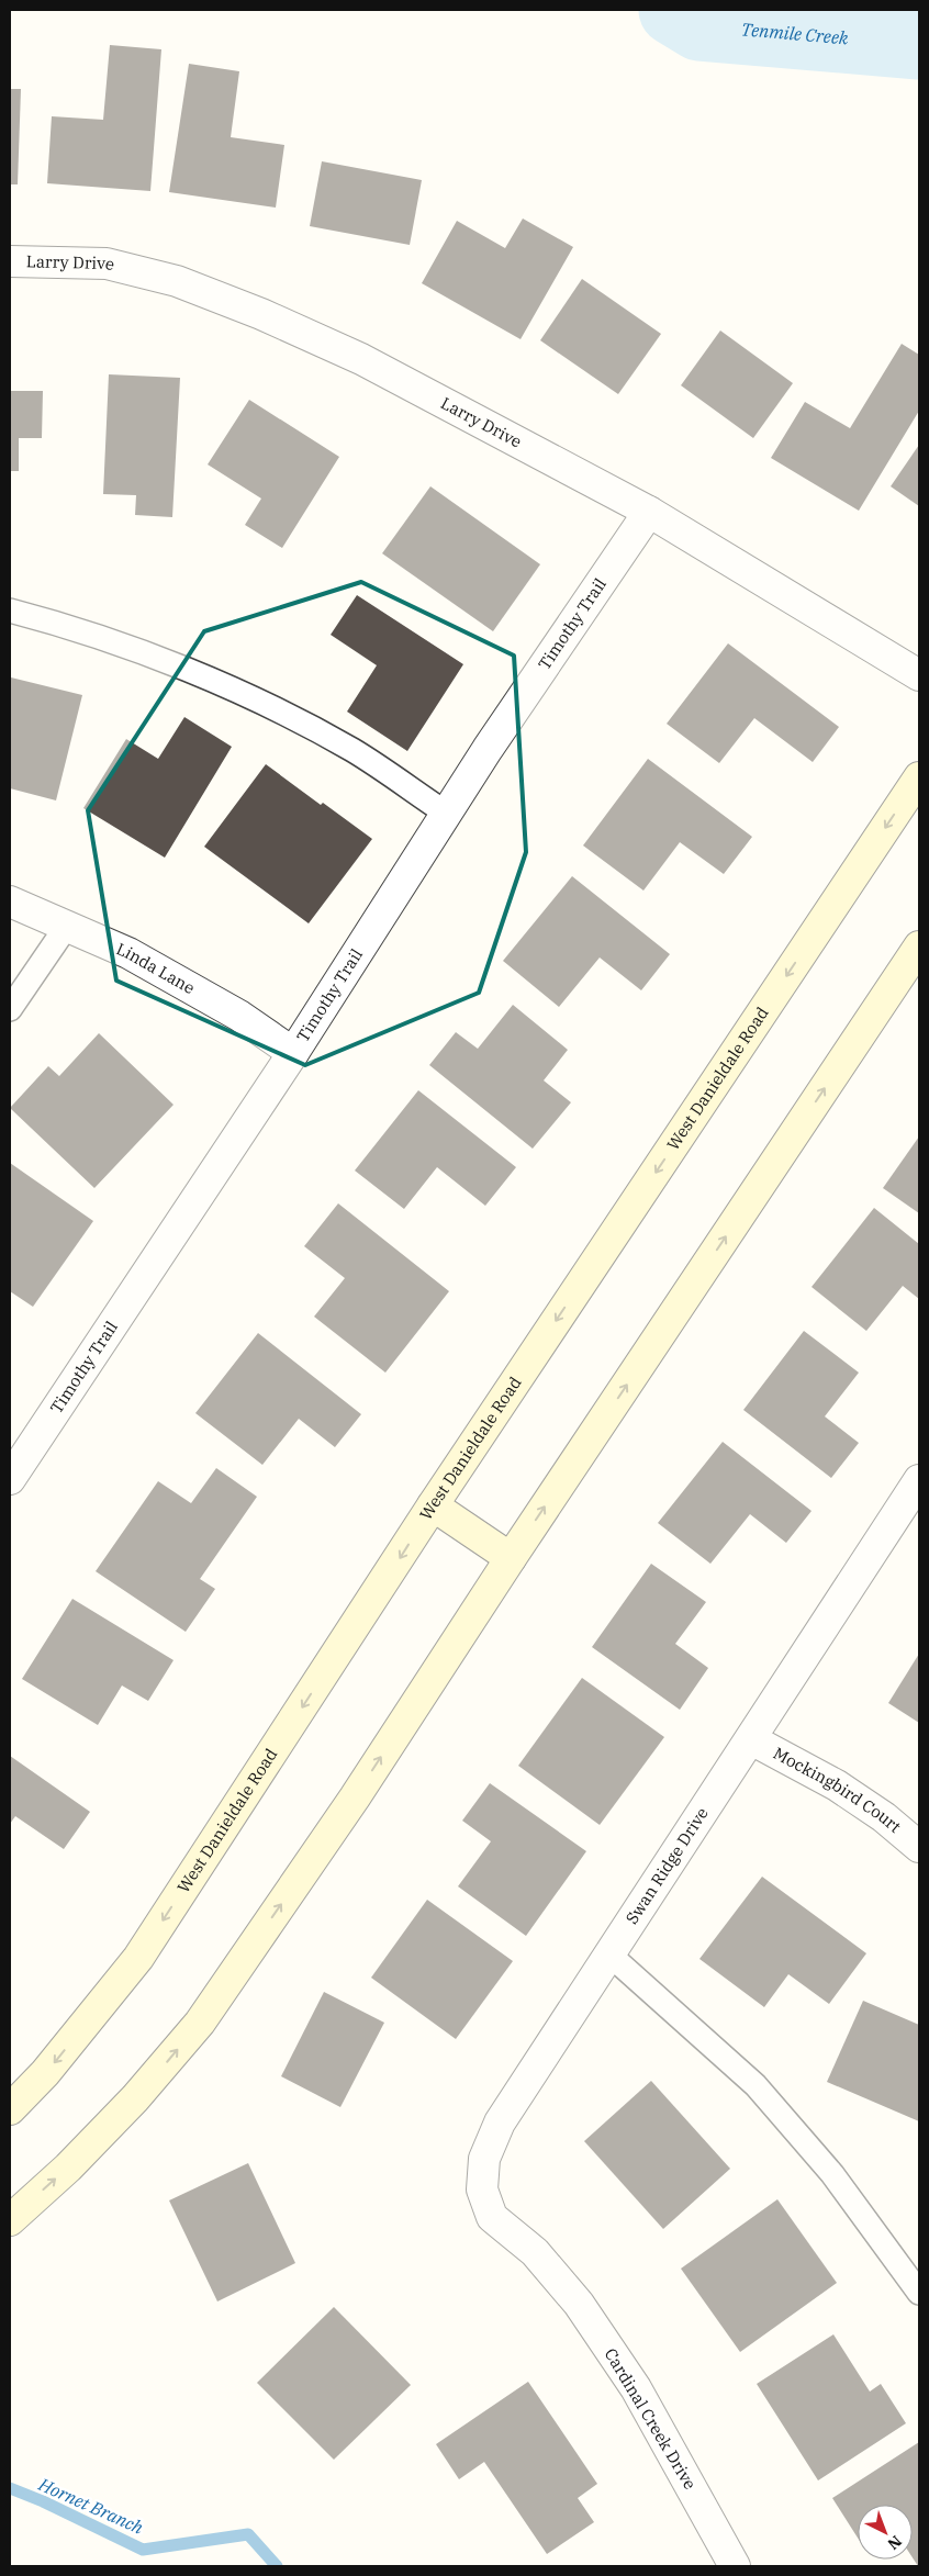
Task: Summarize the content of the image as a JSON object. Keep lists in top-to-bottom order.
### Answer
{
  "streets": {
    "main road": ["West Danieldale Road"],
    "street": [
      "Larry Drive",
      "Timothy Trail",
      "Linda Lane",
      "Mockingbird Court",
      "Swan Ridge Drive",
      "Cardinal Creek Drive"
    ]
  },
  "crossings": [
    ["Larry Drive", "Timothy Trail"],
    ["Timothy Trail", "Linda Lane"],
    ["Mockingbird Court", "Swan Ridge Drive"],
    ["Swan Ridge Drive", "Cardinal Creek Drive"]
  ],
  "water": ["Tenmile Creek", "Hornet Branch"],
  "north": "bottom right"
}
